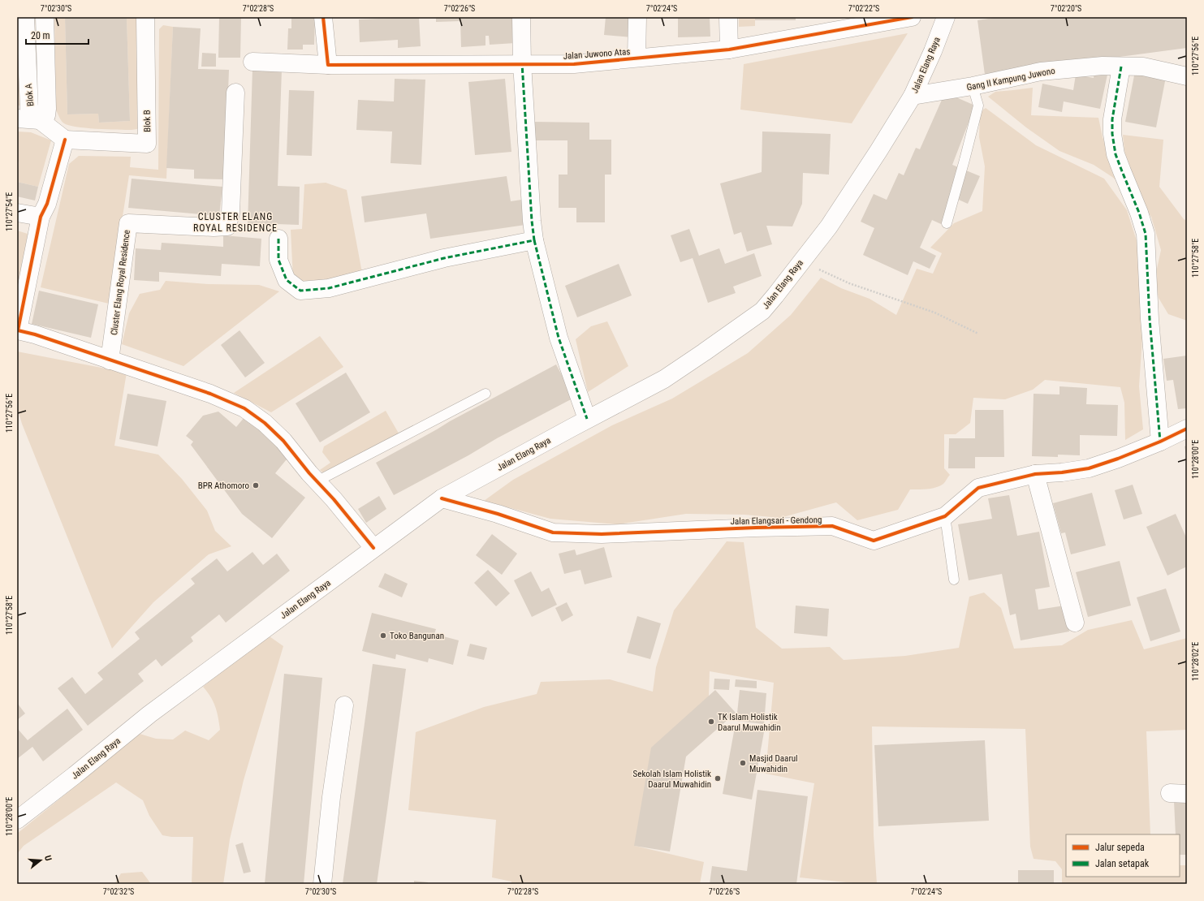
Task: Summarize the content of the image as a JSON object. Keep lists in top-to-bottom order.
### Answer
{
  "streets": {
    "street": [
      "Jalan Juwono Atas",
      "Jalan Elang Raya",
      "Gang II Kampung Juwono",
      "Blok A",
      "Blok B",
      "Cluster Elang Royal Residence",
      "Jalan Elangsari - Gendong"
    ]
  },
  "crossings": [
    ["Jalan Elang Raya", "Gang II Kampung Juwono"],
    ["Jalan Elang Raya", "Jalan Elangsari - Gendong"]
  ],
  "districts": ["CLUSTER ELANG ROYAL RESIDENCE"],
  "places": [
    "BPR Athomoro",
    "Toko Bangunan",
    "TK Islam Holistik Daarul Muwahidin",
    "Masjid Daarul Muwahidin",
    "Sekolah Islam Holistik Daarul Muwahidin"
  ],
  "legend": ["Jalur sepeda", "Jalan setapak"],
  "scale_bar": "20 m",
  "north": "right",
  "coordinates": [
    "7°02'30\"S",
    "7°02'28\"S",
    "7°02'26\"S",
    "7°02'24\"S",
    "7°02'22\"S",
    "7°02'20\"S",
    "110°27'56\"E",
    "110°27'54\"E",
    "110°27'58\"E",
    "110°28'00\"E",
    "110°28'02\"E",
    "7°02'32\"S"
  ]
}
